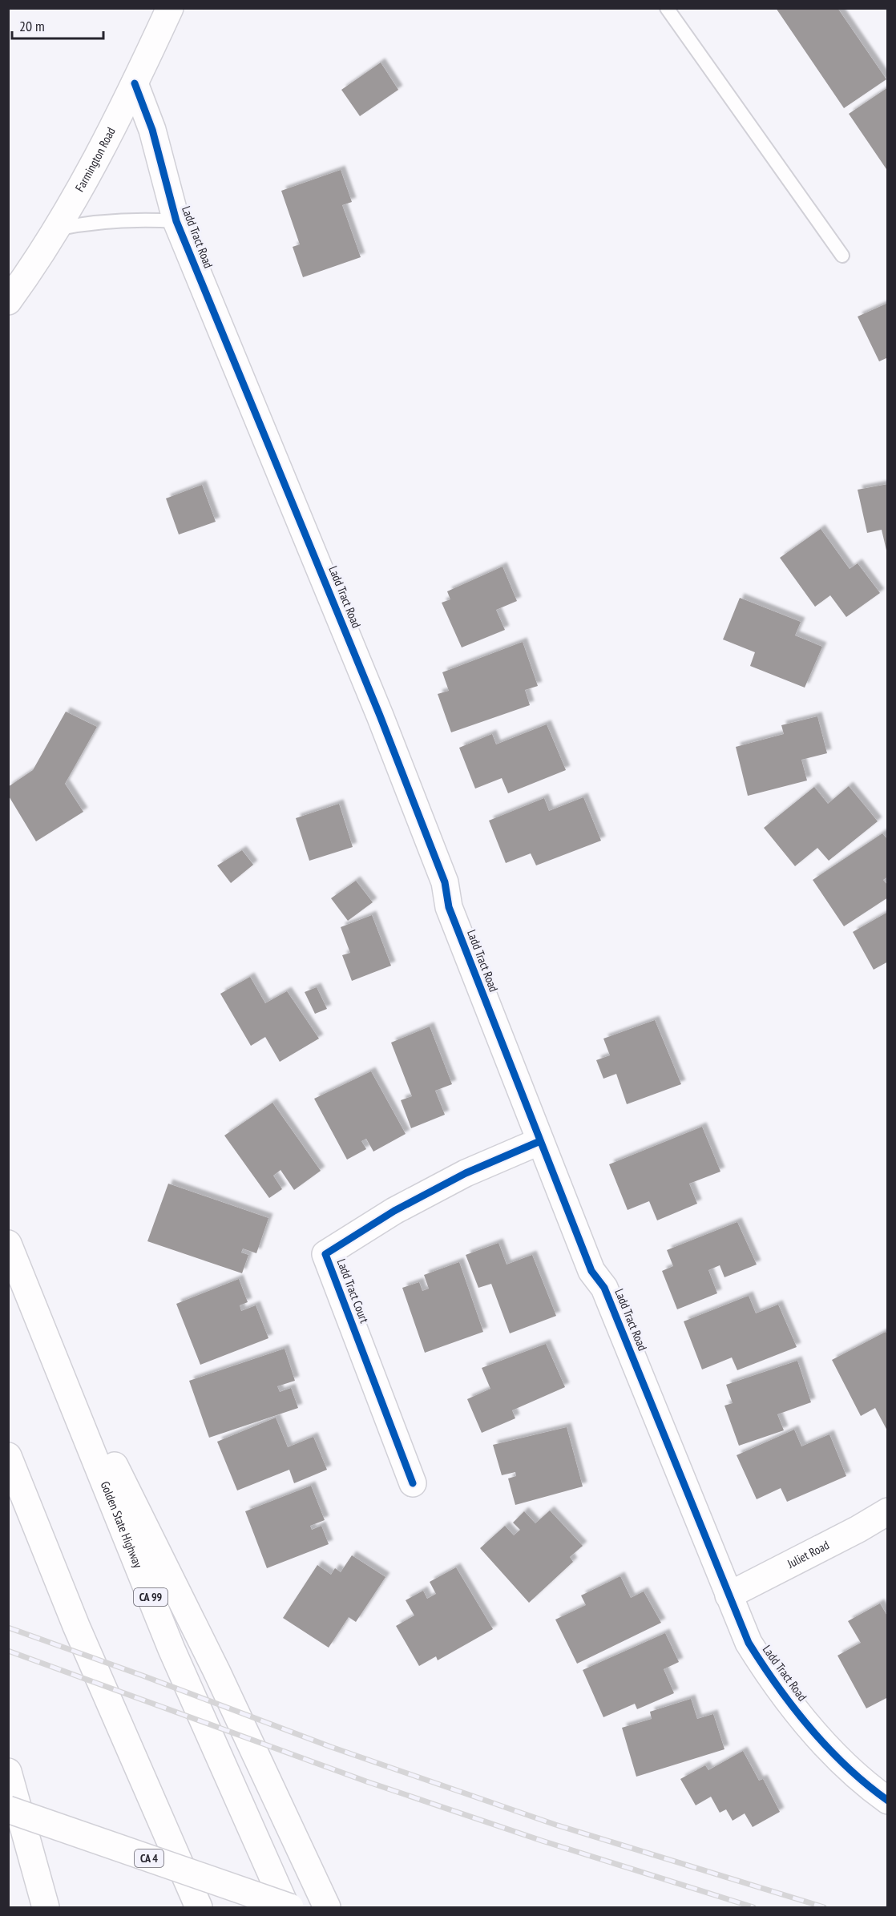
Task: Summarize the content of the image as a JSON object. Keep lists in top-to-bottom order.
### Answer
{
  "streets": {
    "main road": [
      "Farmington Road",
      "Ladd Tract Road",
      "Ladd Tract Court",
      "Golden State Highway",
      "Juliet Road",
      "CA 99",
      "CA 4"
    ]
  },
  "crossings": [
    ["Farmington Road", "Ladd Tract Road"],
    ["Ladd Tract Road", "Ladd Tract Court"],
    ["Ladd Tract Road", "Juliet Road"]
  ],
  "scale_bar": "20 m"
}
